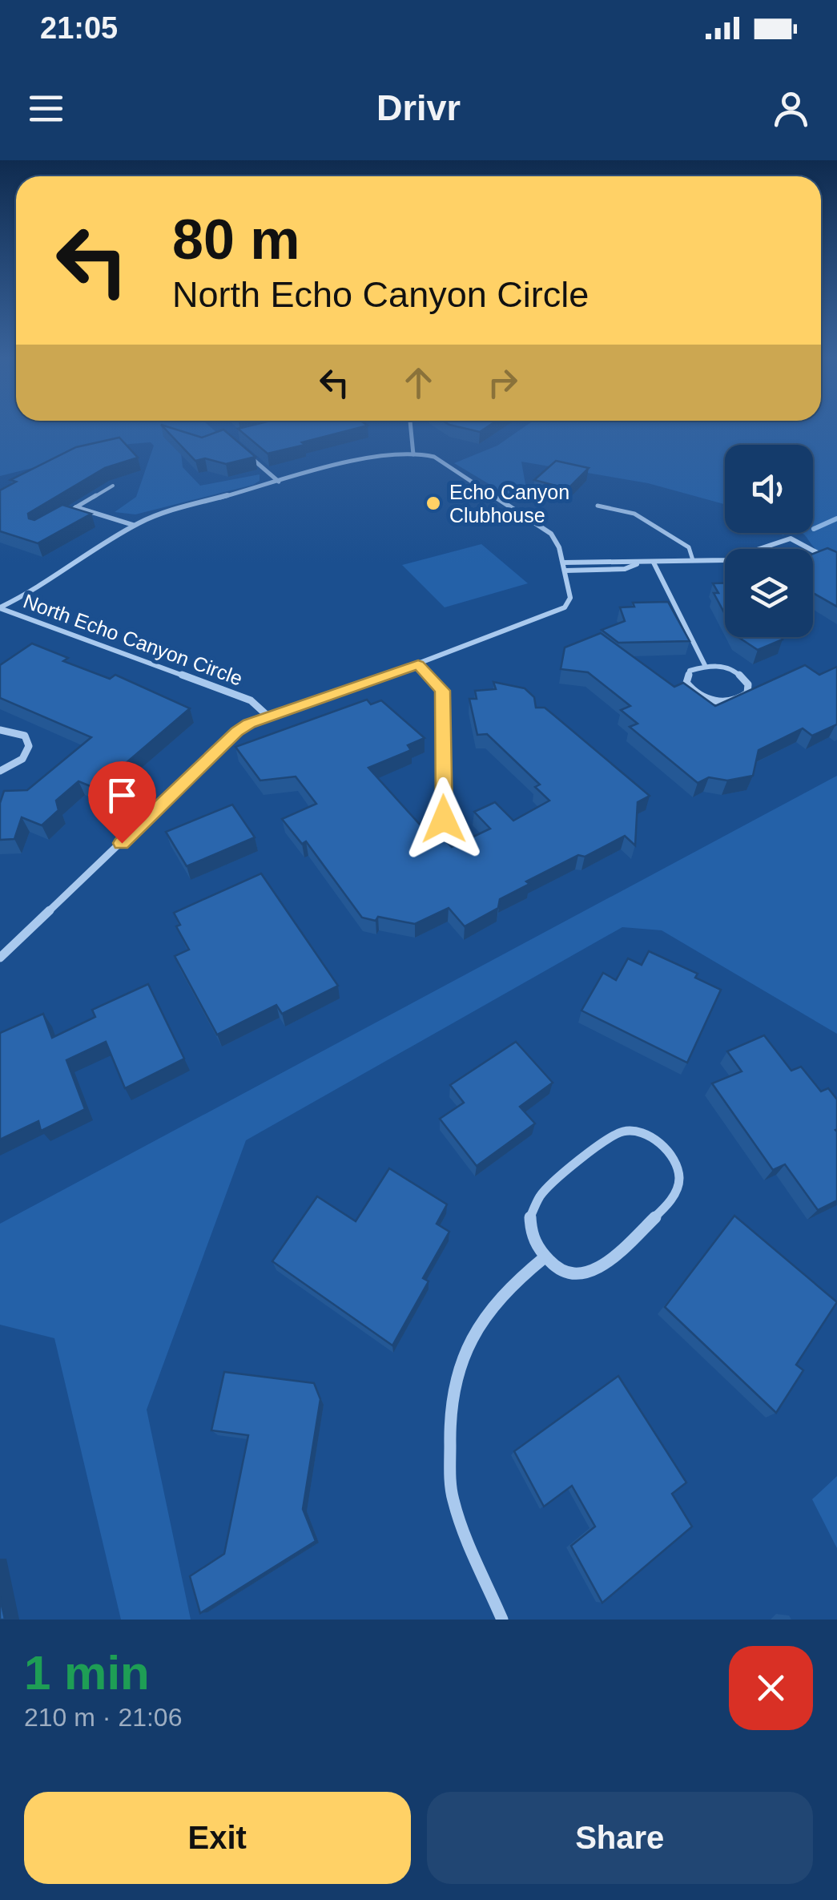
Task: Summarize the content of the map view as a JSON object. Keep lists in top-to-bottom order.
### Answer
{
  "streets": {
    "street": ["North Echo Canyon Circle"]
  },
  "places": ["Echo Canyon Clubhouse"],
  "page": {
    "status": "21:05",
    "header": "Drivr",
    "turn": ["80 m", "North Echo Canyon Circle"],
    "heading": ["1 min", "210 m · 21:06"],
    "buttons": ["Exit", "Share"]
  }
}
